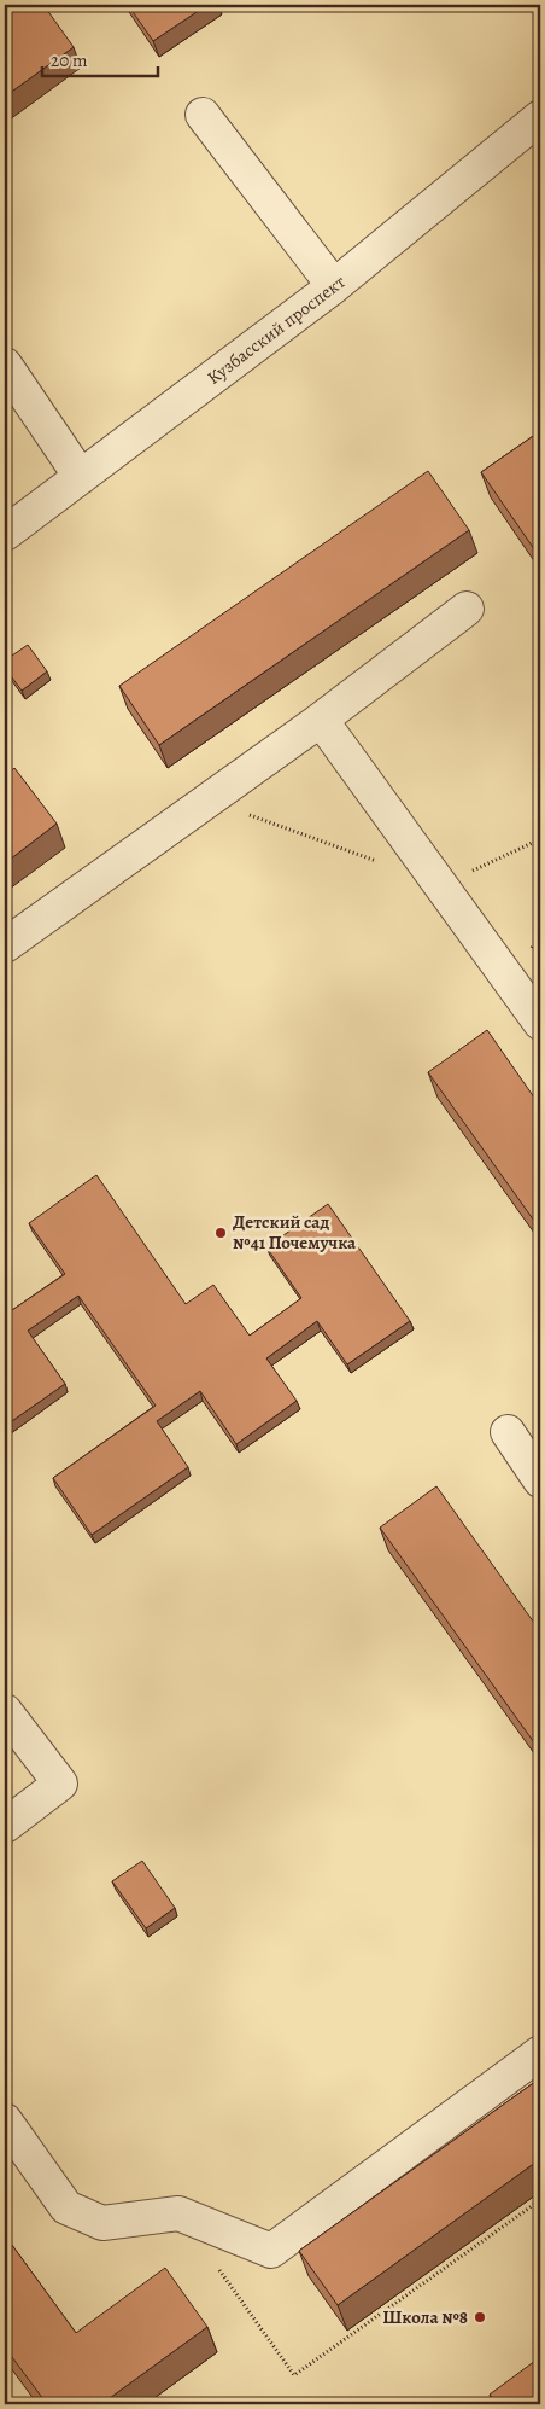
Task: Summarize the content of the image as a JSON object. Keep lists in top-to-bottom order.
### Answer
{
  "streets": {
    "street": ["Кузбасский проспект"]
  },
  "places": ["Детский сад №41 Почемучка", "Школа №8"],
  "scale_bar": "20 m"
}
